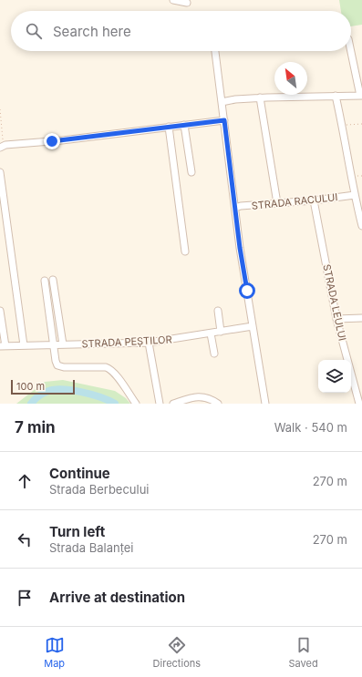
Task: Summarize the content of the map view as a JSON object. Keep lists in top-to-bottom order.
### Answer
{
  "streets": {
    "street": ["STRADA RACULUI", "STRADA LEULUI", "STRADA PEȘTILOR"]
  },
  "crossings": [
    ["STRADA RACULUI", "STRADA LEULUI"]
  ],
  "scale_bar": "100 m",
  "north": "top left",
  "page": {
    "search": "Search here",
    "scale": "100 m",
    "heading": ["7 min", "Walk · 540 m"],
    "list": [
      ["Continue", "Strada Berbecului", "270 m"],
      ["Turn left", "Strada Balanței", "270 m"],
      "Arrive at destination"
    ],
    "nav": ["Map", "Directions", "Saved"]
  }
}
